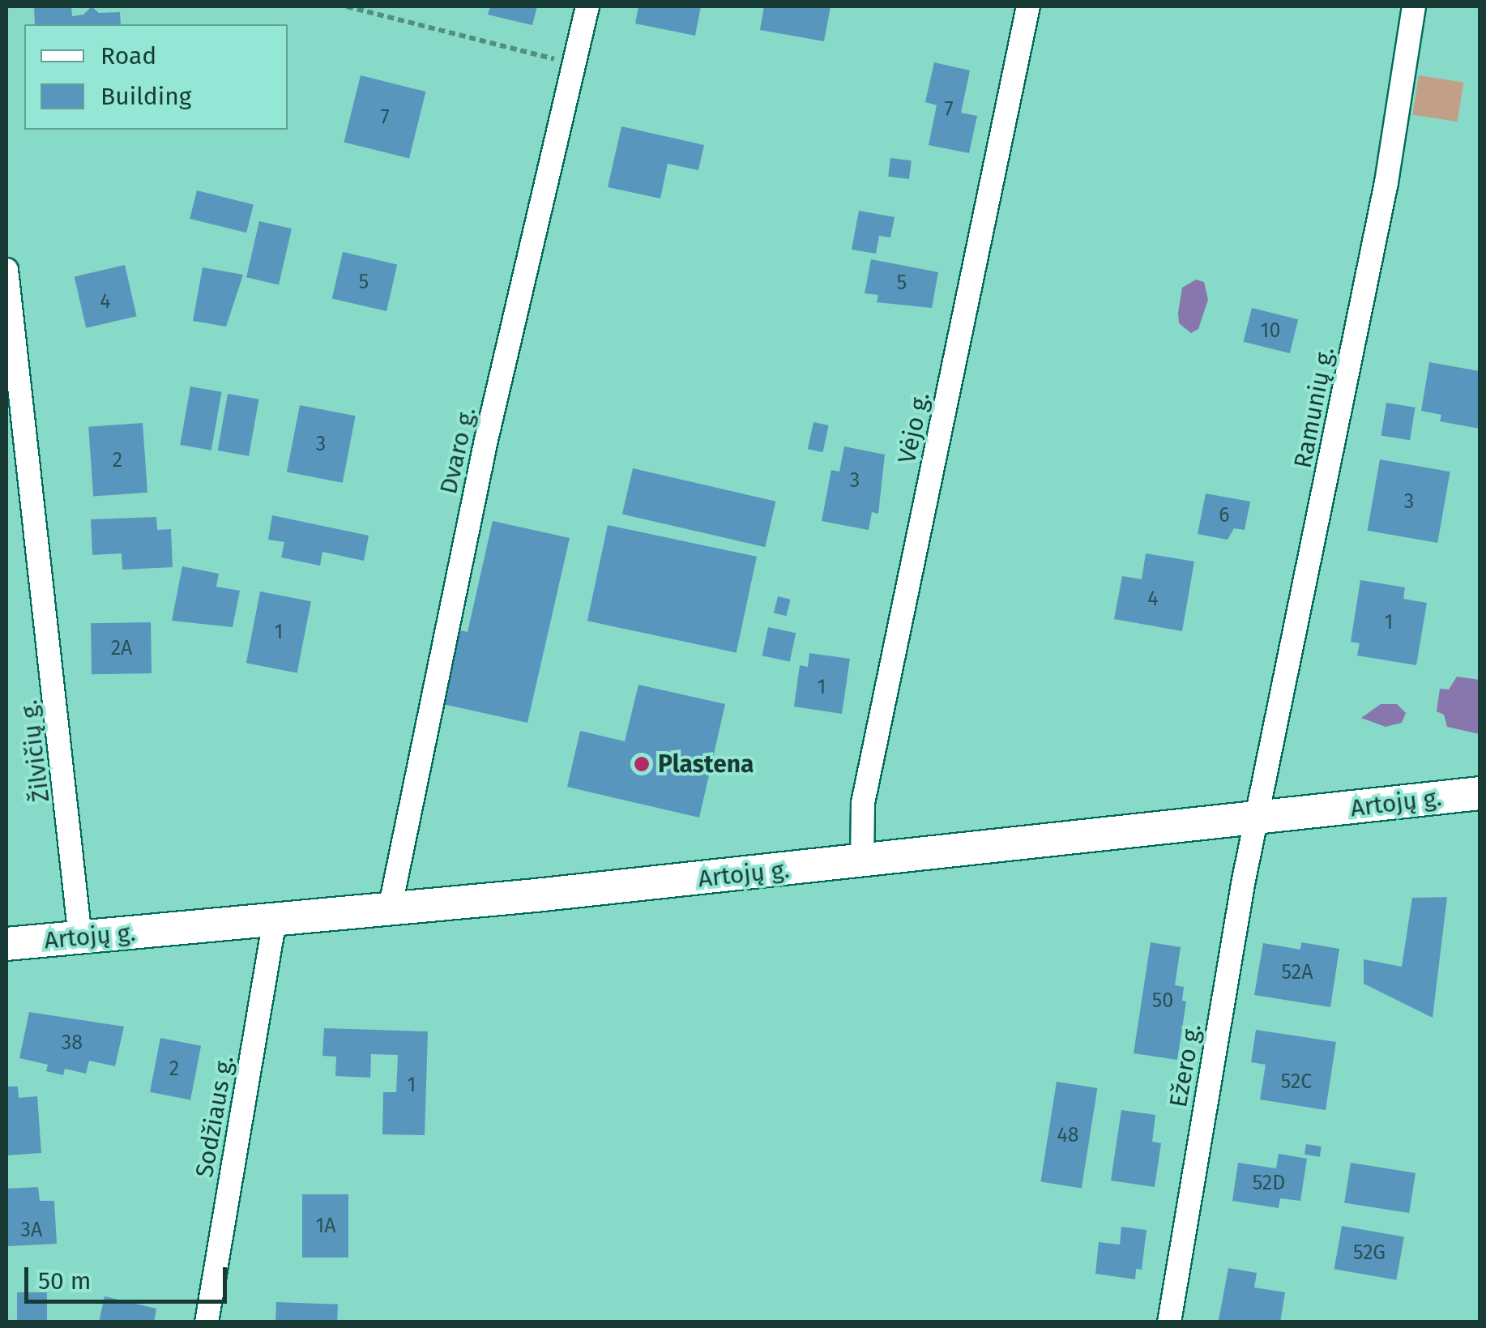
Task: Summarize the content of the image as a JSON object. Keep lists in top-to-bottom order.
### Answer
{
  "streets": {
    "main road": ["Artojų g."],
    "street": [
      "Ramunių g.",
      "Vėjo g.",
      "Dvaro g.",
      "Žilvičių g.",
      "Ežero g.",
      "Sodžiaus g."
    ]
  },
  "crossings": [
    ["Ramunių g.", "Artojų g."],
    ["Ramunių g.", "Ežero g."],
    ["Vėjo g.", "Artojų g."],
    ["Dvaro g.", "Artojų g."],
    ["Žilvičių g.", "Artojų g."],
    ["Artojų g.", "Ežero g."],
    ["Artojų g.", "Sodžiaus g."]
  ],
  "places": ["Plastena"],
  "house_numbers": [
    "7",
    "7",
    "5",
    "5",
    "4",
    "10",
    "3",
    "2",
    "3",
    "3",
    "6",
    "4",
    "1",
    "1",
    "2A",
    "1",
    "52A",
    "50",
    "38",
    "2",
    "52C",
    "1",
    "48",
    "52D",
    "1A",
    "3A",
    "52G"
  ],
  "legend": ["Road", "Building"],
  "scale_bar": "50 m"
}
